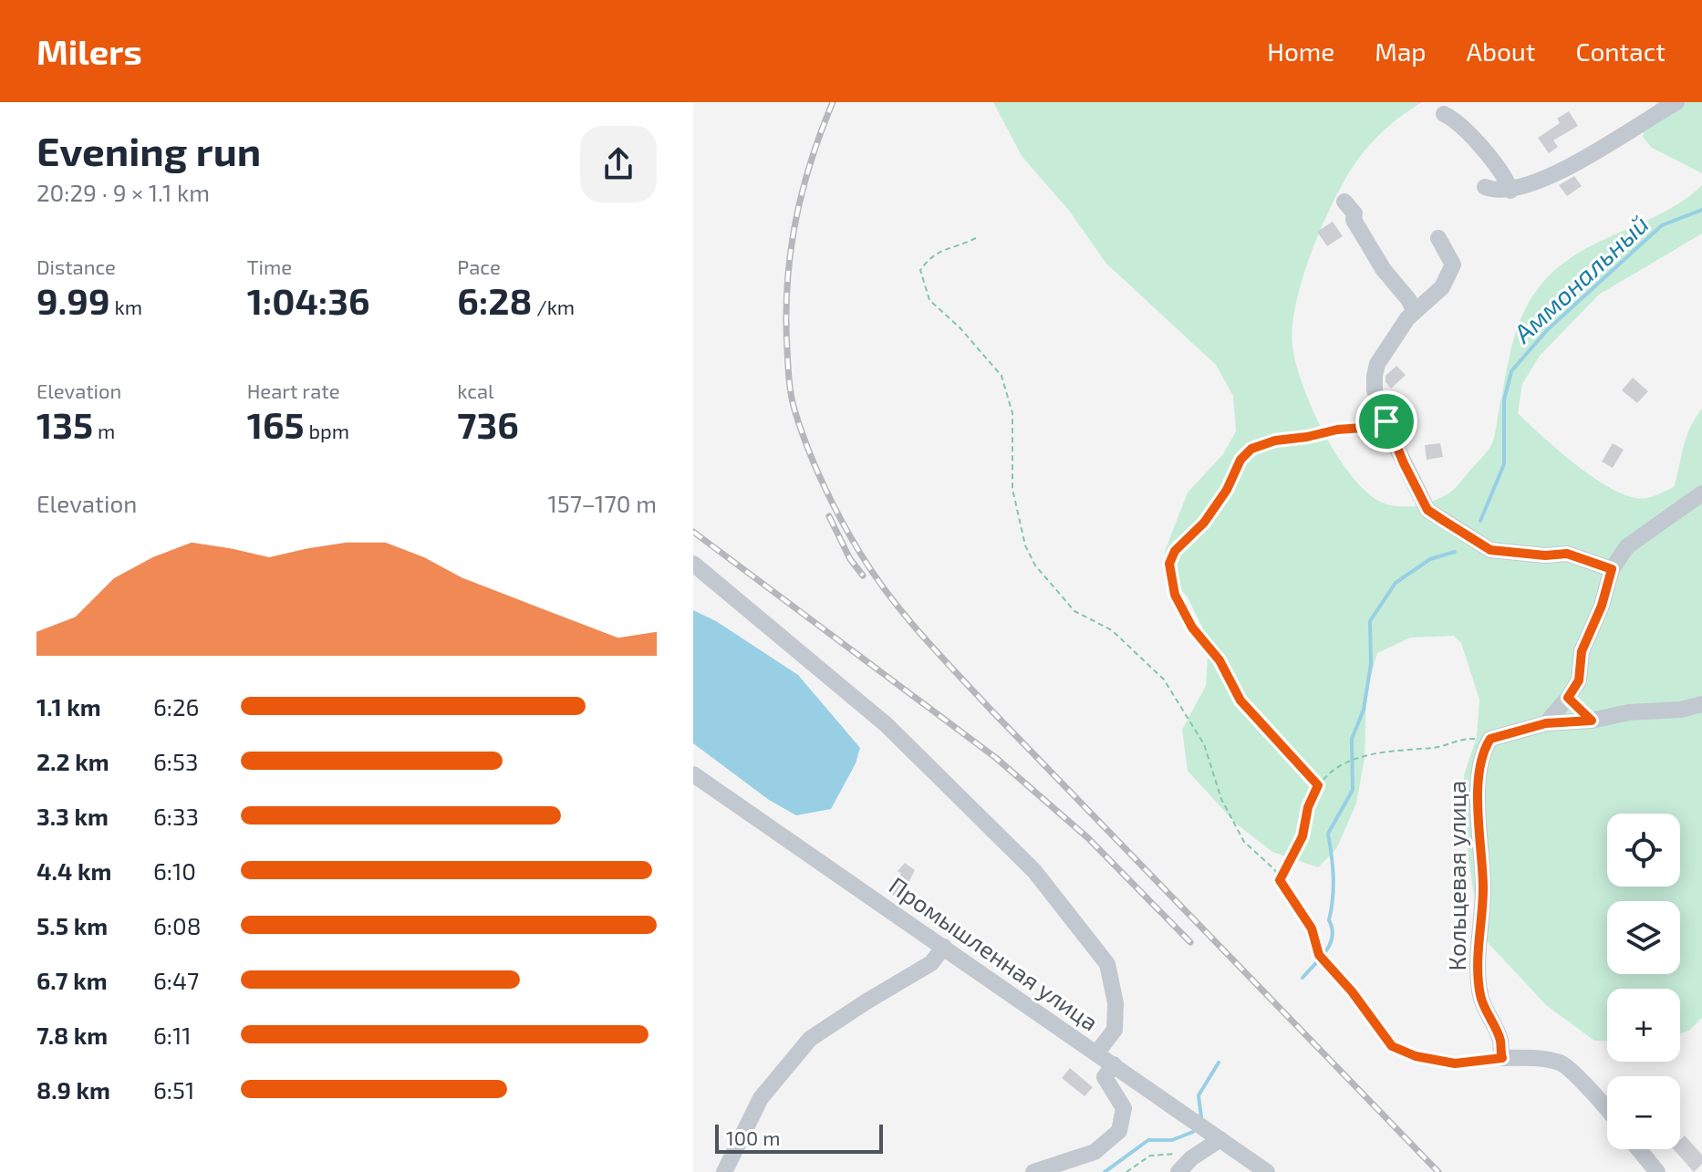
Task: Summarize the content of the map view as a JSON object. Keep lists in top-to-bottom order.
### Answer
{
  "streets": {
    "street": ["Кольцевая улица", "Промышленная улица"]
  },
  "water": ["Аммональный"],
  "scale_bar": "100 m",
  "page": {
    "header": "Milers",
    "nav": [
      "Home",
      "Map",
      "About",
      "Contact"
    ],
    "heading": ["Evening run", "20:29 · 9 × 1.1 km"],
    "stats": [
      ["Distance", "9.99 km"],
      ["Time", "1:04:36"],
      ["Pace", "6:28 /km"],
      ["Elevation", "135 m"],
      ["Heart rate", "165 bpm"],
      ["kcal", "736"]
    ],
    "chart": ["Elevation", "157–170 m"],
    "list": [
      {
        "name": "1.1 km",
        "note": "6:26"
      },
      {
        "name": "2.2 km",
        "note": "6:53"
      },
      {
        "name": "3.3 km",
        "note": "6:33"
      },
      {
        "name": "4.4 km",
        "note": "6:10"
      },
      {
        "name": "5.5 km",
        "note": "6:08"
      },
      {
        "name": "6.7 km",
        "note": "6:47"
      },
      {
        "name": "7.8 km",
        "note": "6:11"
      },
      {
        "name": "8.9 km",
        "note": "6:51"
      }
    ],
    "map_buttons": ["+", "−"],
    "scale": "100 m"
  }
}
